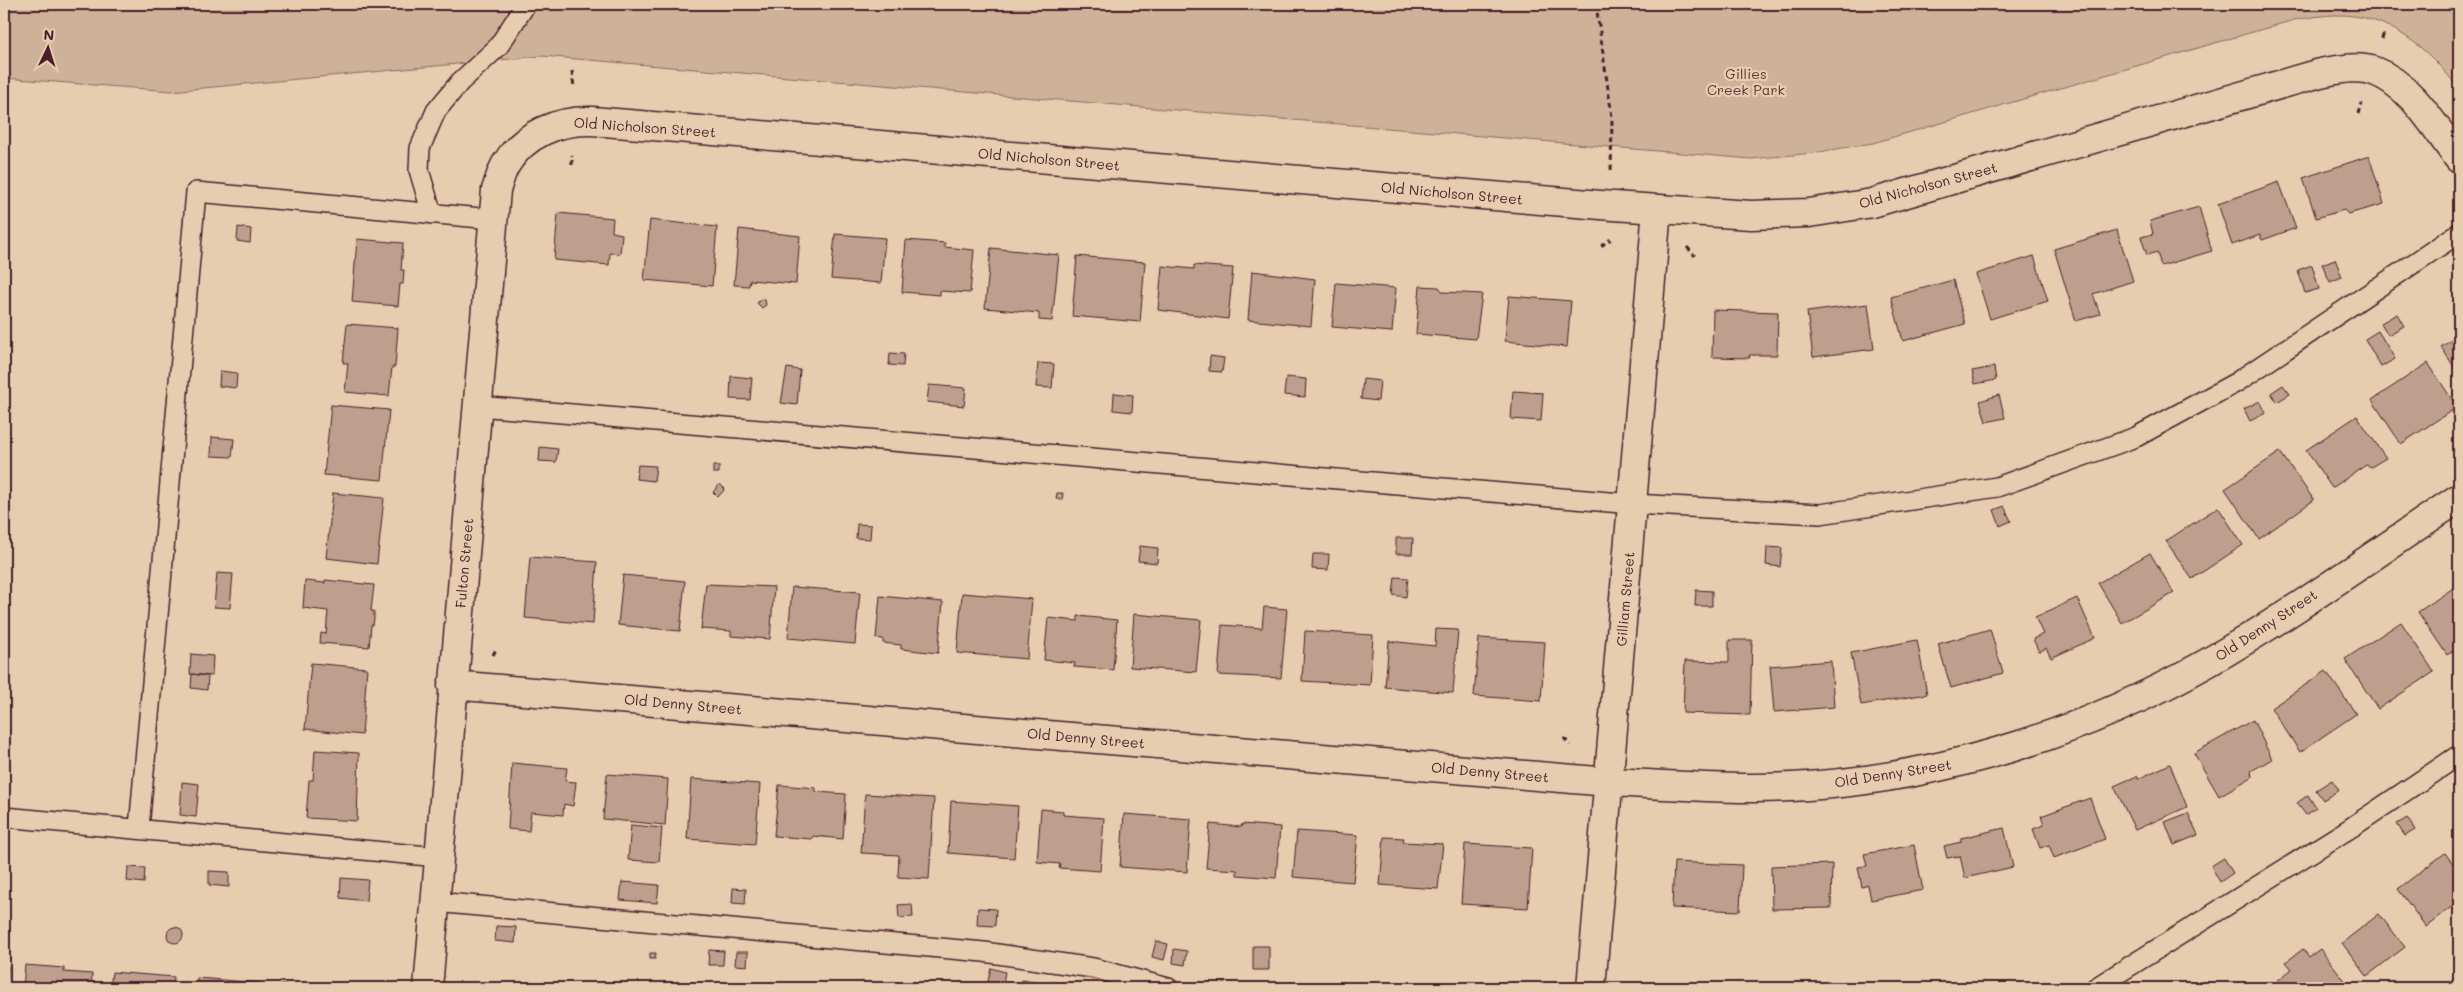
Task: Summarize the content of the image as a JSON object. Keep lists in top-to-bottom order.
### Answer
{
  "streets": {
    "street": [
      "Old Nicholson Street",
      "Fulton Street",
      "Gilliam Street",
      "Old Denny Street"
    ]
  },
  "crossings": [
    ["Old Nicholson Street", "Fulton Street"],
    ["Old Nicholson Street", "Gilliam Street"],
    ["Fulton Street", "Old Denny Street"],
    ["Gilliam Street", "Old Denny Street"]
  ],
  "parks": ["Gillies Creek Park"],
  "north": "top"
}
